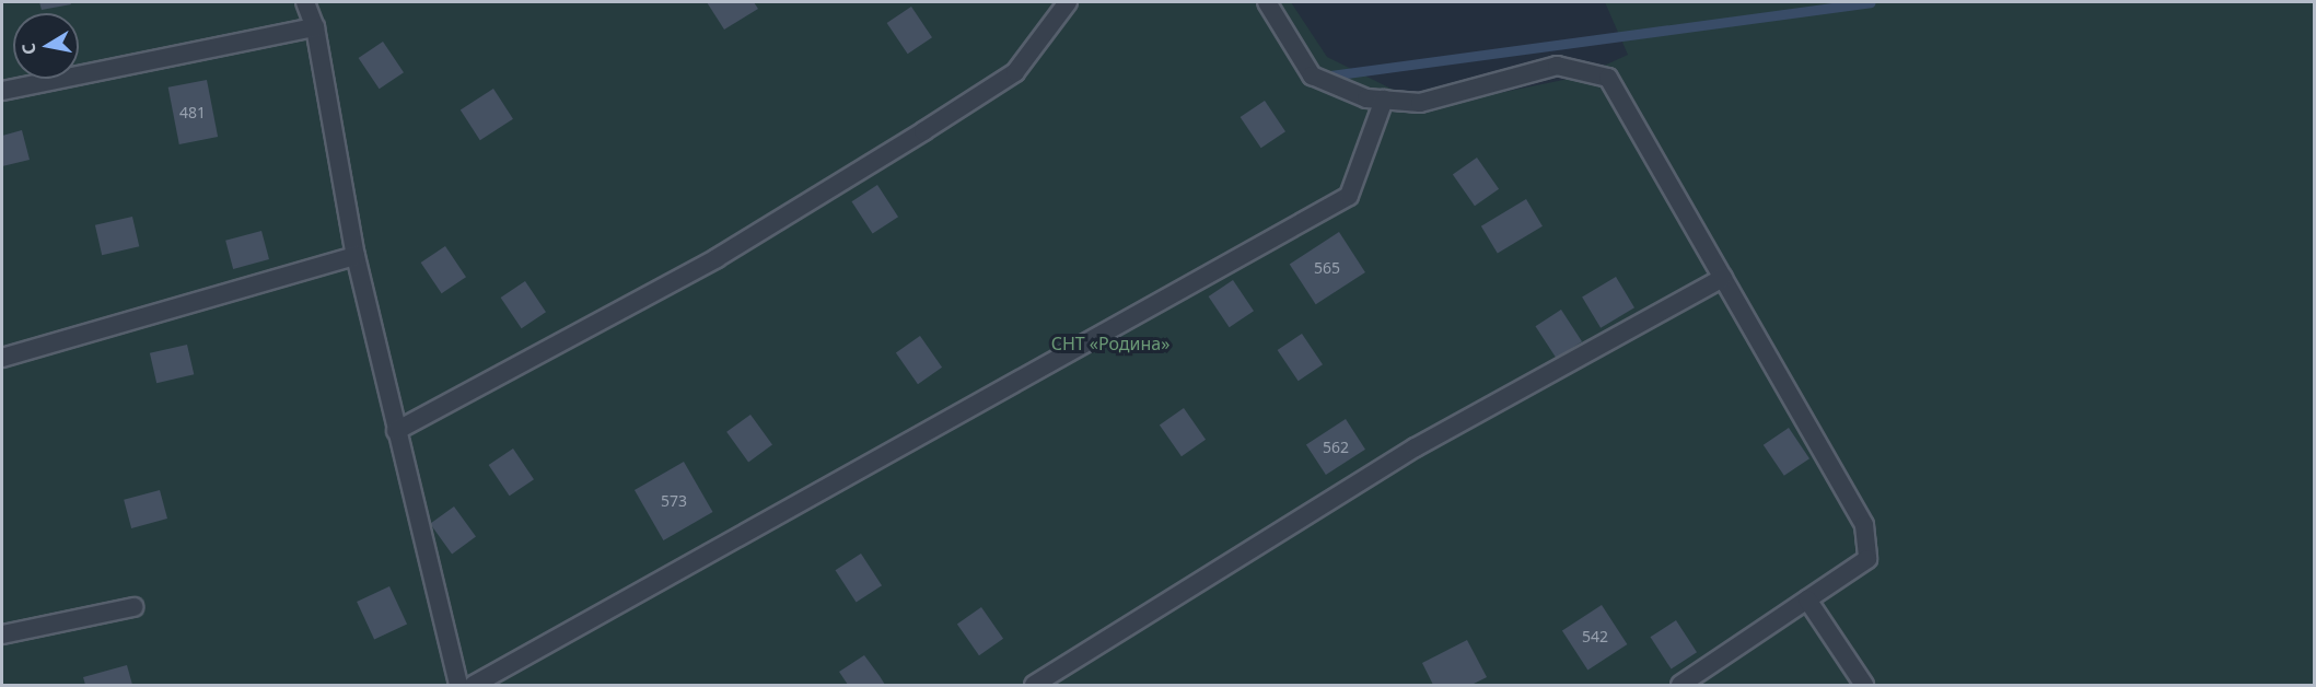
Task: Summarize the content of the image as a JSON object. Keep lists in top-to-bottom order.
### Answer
{
  "parks": ["СНТ «Родина»"],
  "house_numbers": [
    "481",
    "565",
    "562",
    "573",
    "542"
  ],
  "north": "left"
}
